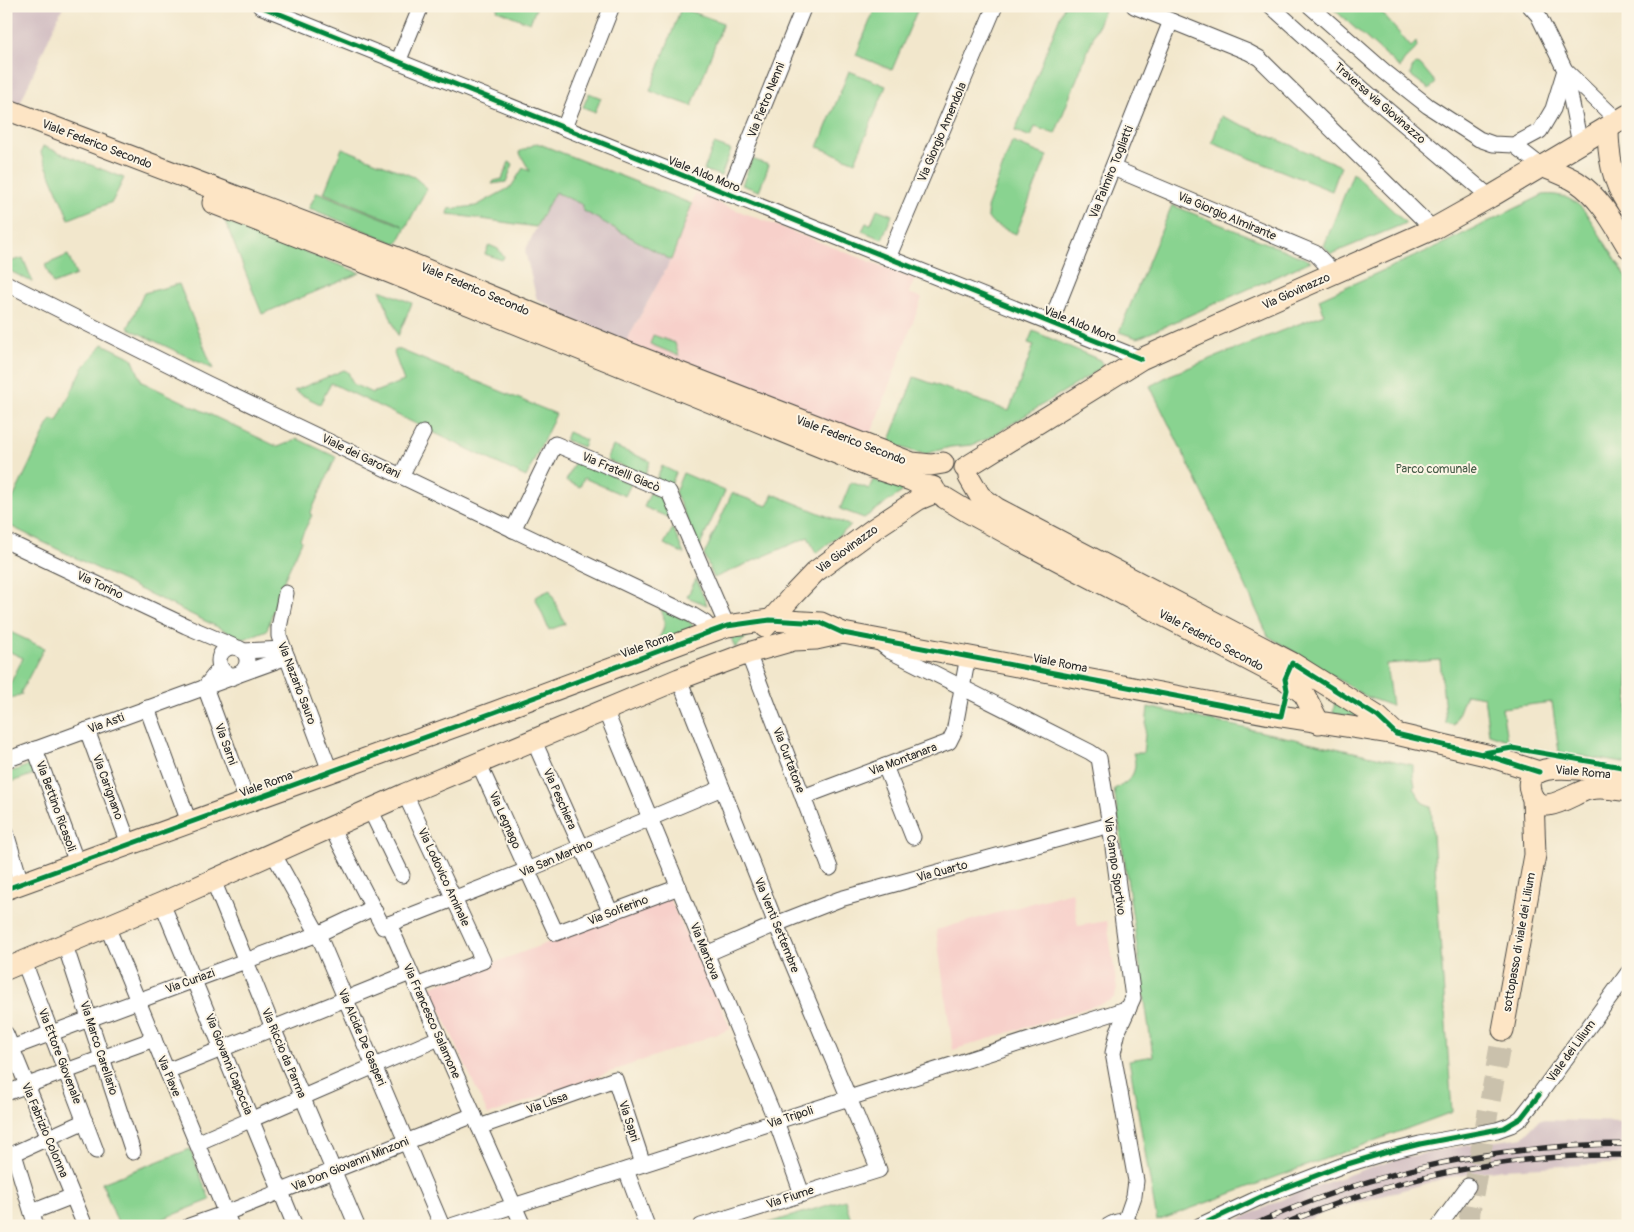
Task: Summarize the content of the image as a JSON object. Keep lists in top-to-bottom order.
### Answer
{
  "streets": {
    "main road": [
      "Viale Federico Secondo",
      "Via Giovinazzo",
      "Viale Roma",
      "sottopasso di viale dei Lilium"
    ],
    "street": [
      "Via Pietro Nenni",
      "Traversa via Giovinazzo",
      "Via Giorgio Amendola",
      "Via Palmiro Togliatti",
      "Viale Aldo Moro",
      "Via Giorgio Almirante",
      "Viale dei Garofani",
      "Via Fratelli Giacò",
      "Via Torino",
      "Via Nazario Sauro",
      "Via Asti",
      "Via Sarni",
      "Via Montanara",
      "Via Curtatone",
      "Via Carignano",
      "Via Peschiera",
      "Via Bettino Ricasoli",
      "Via Legnago",
      "Via San Martino",
      "Via Campo Sportivo",
      "Via Quarto",
      "Via Lodovico Aminale",
      "Via Solferino",
      "Via Venti Settembre",
      "Via Mantova",
      "Via Curiazi",
      "Via Francesco Salamone",
      "Via Alcide De Gasperi",
      "Via Marco Carellario",
      "Viale dei Lilium",
      "Via Riccio da Parma",
      "Via Ettore Giovenale",
      "Via Giovanni Capoccia",
      "Via Piave",
      "Via Lissa",
      "Via Tripoli",
      "Via Sapri",
      "Via Fabrizio Colonna",
      "Via Don Giovanni Minzoni",
      "Via Fiume"
    ]
  },
  "crossings": [
    ["Via Pietro Nenni", "Viale Aldo Moro"],
    ["Traversa via Giovinazzo", "Via Giovinazzo"],
    ["Via Giorgio Amendola", "Viale Aldo Moro"],
    ["Viale Federico Secondo", "Via Giovinazzo"],
    ["Viale Federico Secondo", "Viale Roma"],
    ["Via Palmiro Togliatti", "Viale Aldo Moro"],
    ["Via Palmiro Togliatti", "Via Giorgio Almirante"],
    ["Viale Aldo Moro", "Via Giovinazzo"],
    ["Via Giorgio Almirante", "Via Giovinazzo"],
    ["Via Giovinazzo", "Viale Roma"],
    ["Viale dei Garofani", "Via Fratelli Giacò"],
    ["Viale dei Garofani", "Viale Roma"],
    ["Via Fratelli Giacò", "Viale Roma"],
    ["Via Torino", "Via Asti"],
    ["Viale Roma", "Via Nazario Sauro"],
    ["Viale Roma", "Via Sarni"],
    ["Viale Roma", "Via Montanara"],
    ["Viale Roma", "Via Curtatone"],
    ["Viale Roma", "Via Carignano"],
    ["Viale Roma", "Via Peschiera"],
    ["Viale Roma", "Via Bettino Ricasoli"],
    ["Viale Roma", "Via Legnago"],
    ["Viale Roma", "Via Campo Sportivo"],
    ["Viale Roma", "Via Lodovico Aminale"],
    ["Viale Roma", "Via Venti Settembre"],
    ["Viale Roma", "sottopasso di viale dei Lilium"],
    ["Viale Roma", "Via Mantova"],
    ["Viale Roma", "Via Francesco Salamone"],
    ["Viale Roma", "Via Alcide De Gasperi"],
    ["Viale Roma", "Via Marco Carellario"],
    ["Viale Roma", "Via Riccio da Parma"],
    ["Viale Roma", "Via Ettore Giovenale"],
    ["Viale Roma", "Via Giovanni Capoccia"],
    ["Viale Roma", "Via Piave"],
    ["Via Nazario Sauro", "Via Asti"],
    ["Via Asti", "Via Sarni"],
    ["Via Asti", "Via Carignano"],
    ["Via Asti", "Via Bettino Ricasoli"],
    ["Via Montanara", "Via Curtatone"],
    ["Via Montanara", "Via Campo Sportivo"],
    ["Via Peschiera", "Via San Martino"],
    ["Via Peschiera", "Via Solferino"],
    ["Via Legnago", "Via San Martino"],
    ["Via Legnago", "Via Solferino"],
    ["Via San Martino", "Via Lodovico Aminale"],
    ["Via San Martino", "Via Venti Settembre"],
    ["Via San Martino", "Via Mantova"],
    ["Via San Martino", "Via Francesco Salamone"],
    ["Via Campo Sportivo", "Via Quarto"],
    ["Via Campo Sportivo", "Via Tripoli"],
    ["Via Quarto", "Via Venti Settembre"],
    ["Via Quarto", "Via Mantova"],
    ["Via Lodovico Aminale", "Via Francesco Salamone"],
    ["Via Solferino", "Via Mantova"],
    ["Via Venti Settembre", "Via Tripoli"],
    ["Via Venti Settembre", "Via Fiume"],
    ["Via Mantova", "Via Tripoli"],
    ["Via Mantova", "Via Fiume"],
    ["Via Curiazi", "Via Francesco Salamone"],
    ["Via Curiazi", "Via Alcide De Gasperi"],
    ["Via Curiazi", "Via Marco Carellario"],
    ["Via Curiazi", "Via Riccio da Parma"],
    ["Via Curiazi", "Via Ettore Giovenale"],
    ["Via Curiazi", "Via Giovanni Capoccia"],
    ["Via Curiazi", "Via Piave"],
    ["Via Curiazi", "Via Fabrizio Colonna"],
    ["Via Francesco Salamone", "Via Lissa"],
    ["Via Francesco Salamone", "Via Tripoli"],
    ["Via Francesco Salamone", "Via Don Giovanni Minzoni"],
    ["Via Alcide De Gasperi", "Via Don Giovanni Minzoni"],
    ["Via Riccio da Parma", "Via Don Giovanni Minzoni"],
    ["Via Giovanni Capoccia", "Via Don Giovanni Minzoni"],
    ["Via Piave", "Via Don Giovanni Minzoni"],
    ["Via Lissa", "Via Sapri"],
    ["Via Lissa", "Via Don Giovanni Minzoni"],
    ["Via Tripoli", "Via Sapri"]
  ],
  "parks": ["Parco comunale"]
}
